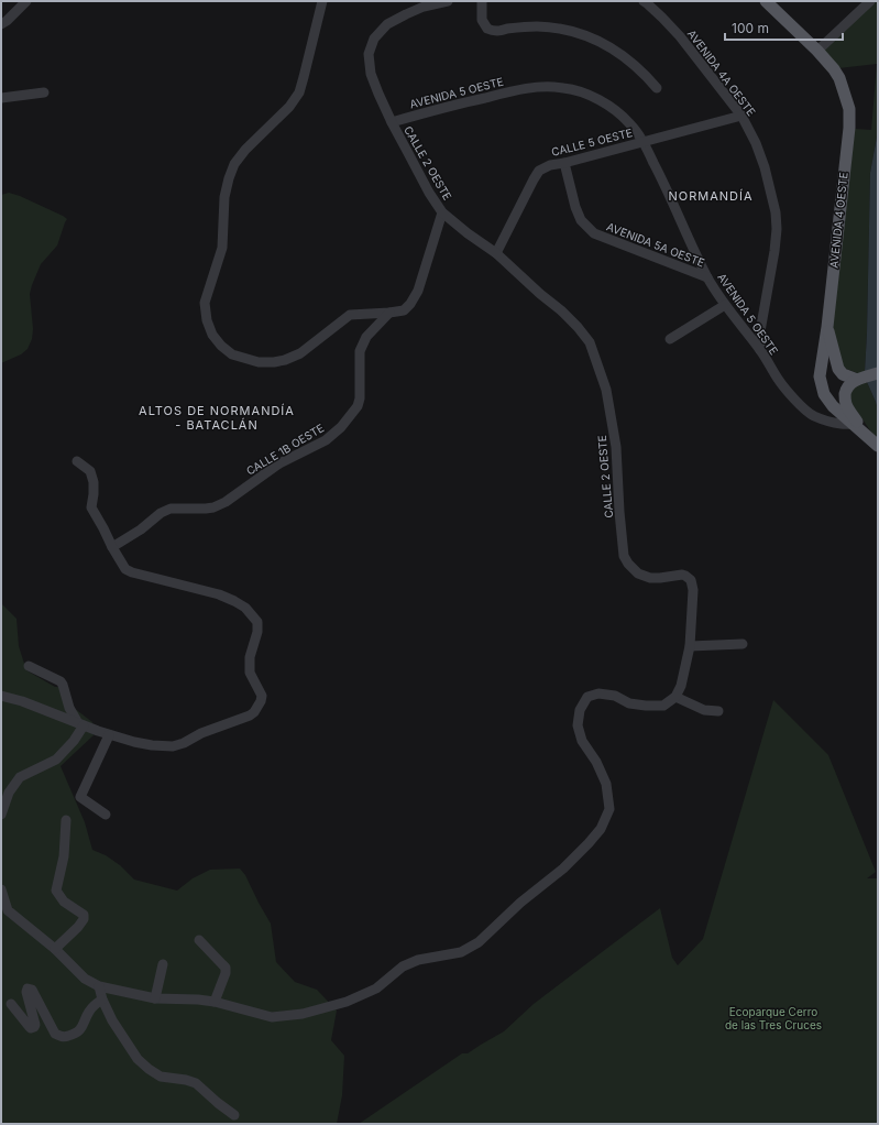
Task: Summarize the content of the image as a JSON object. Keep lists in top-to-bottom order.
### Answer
{
  "streets": {
    "main road": ["AVENIDA 4 OESTE"],
    "street": [
      "AVENIDA 4A OESTE",
      "AVENIDA 5 OESTE",
      "CALLE 5 OESTE",
      "CALLE 2 OESTE",
      "AVENIDA 5A OESTE",
      "CALLE 1B OESTE"
    ]
  },
  "crossings": [
    ["AVENIDA 4A OESTE", "AVENIDA 5 OESTE"],
    ["AVENIDA 4A OESTE", "CALLE 5 OESTE"],
    ["AVENIDA 5 OESTE", "CALLE 5 OESTE"],
    ["AVENIDA 5 OESTE", "CALLE 2 OESTE"],
    ["AVENIDA 5 OESTE", "AVENIDA 4 OESTE"],
    ["AVENIDA 5 OESTE", "AVENIDA 5A OESTE"],
    ["CALLE 5 OESTE", "CALLE 2 OESTE"],
    ["CALLE 5 OESTE", "AVENIDA 5A OESTE"]
  ],
  "districts": ["NORMANDÍA", "ALTOS DE NORMANDÍA - BATACLÁN"],
  "parks": ["Ecoparque Cerro de las Tres Cruces"],
  "scale_bar": "100 m"
}
